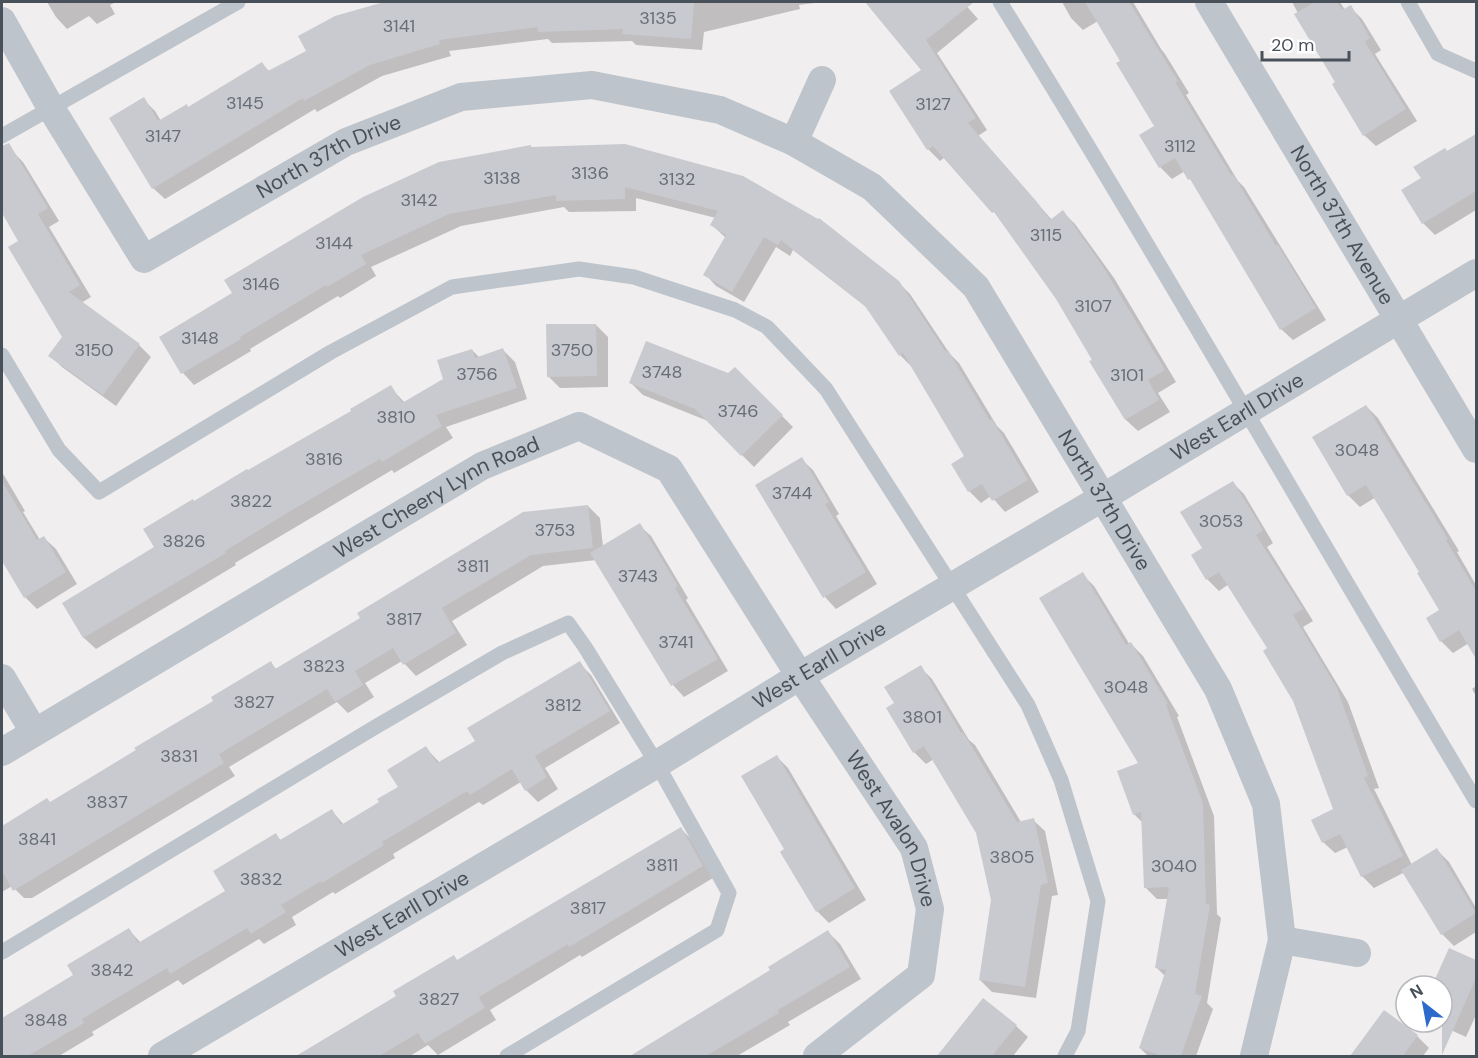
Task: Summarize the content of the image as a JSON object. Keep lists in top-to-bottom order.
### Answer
{
  "streets": {
    "street": [
      "North 37th Drive",
      "North 37th Avenue",
      "West Earll Drive",
      "West Cheery Lynn Road",
      "West Avalon Drive"
    ]
  },
  "crossings": [
    ["North 37th Drive", "West Earll Drive"],
    ["North 37th Avenue", "West Earll Drive"],
    ["West Earll Drive", "West Cheery Lynn Road"],
    ["West Earll Drive", "West Avalon Drive"],
    ["West Cheery Lynn Road", "West Avalon Drive"]
  ],
  "house_numbers": [
    "3135",
    "3141",
    "3145",
    "3127",
    "3147",
    "3112",
    "3136",
    "3138",
    "3132",
    "3142",
    "3115",
    "3144",
    "3146",
    "3107",
    "3148",
    "3150",
    "3750",
    "3748",
    "3756",
    "3101",
    "3746",
    "3810",
    "3048",
    "3816",
    "3744",
    "3822",
    "3053",
    "3753",
    "3826",
    "3811",
    "3743",
    "3817",
    "3741",
    "3823",
    "3048",
    "3827",
    "3812",
    "3801",
    "3831",
    "3837",
    "3841",
    "3805",
    "3811",
    "3040",
    "3832",
    "3817",
    "3842",
    "3827",
    "3848"
  ],
  "scale_bar": "20 m",
  "north": "top left"
}
